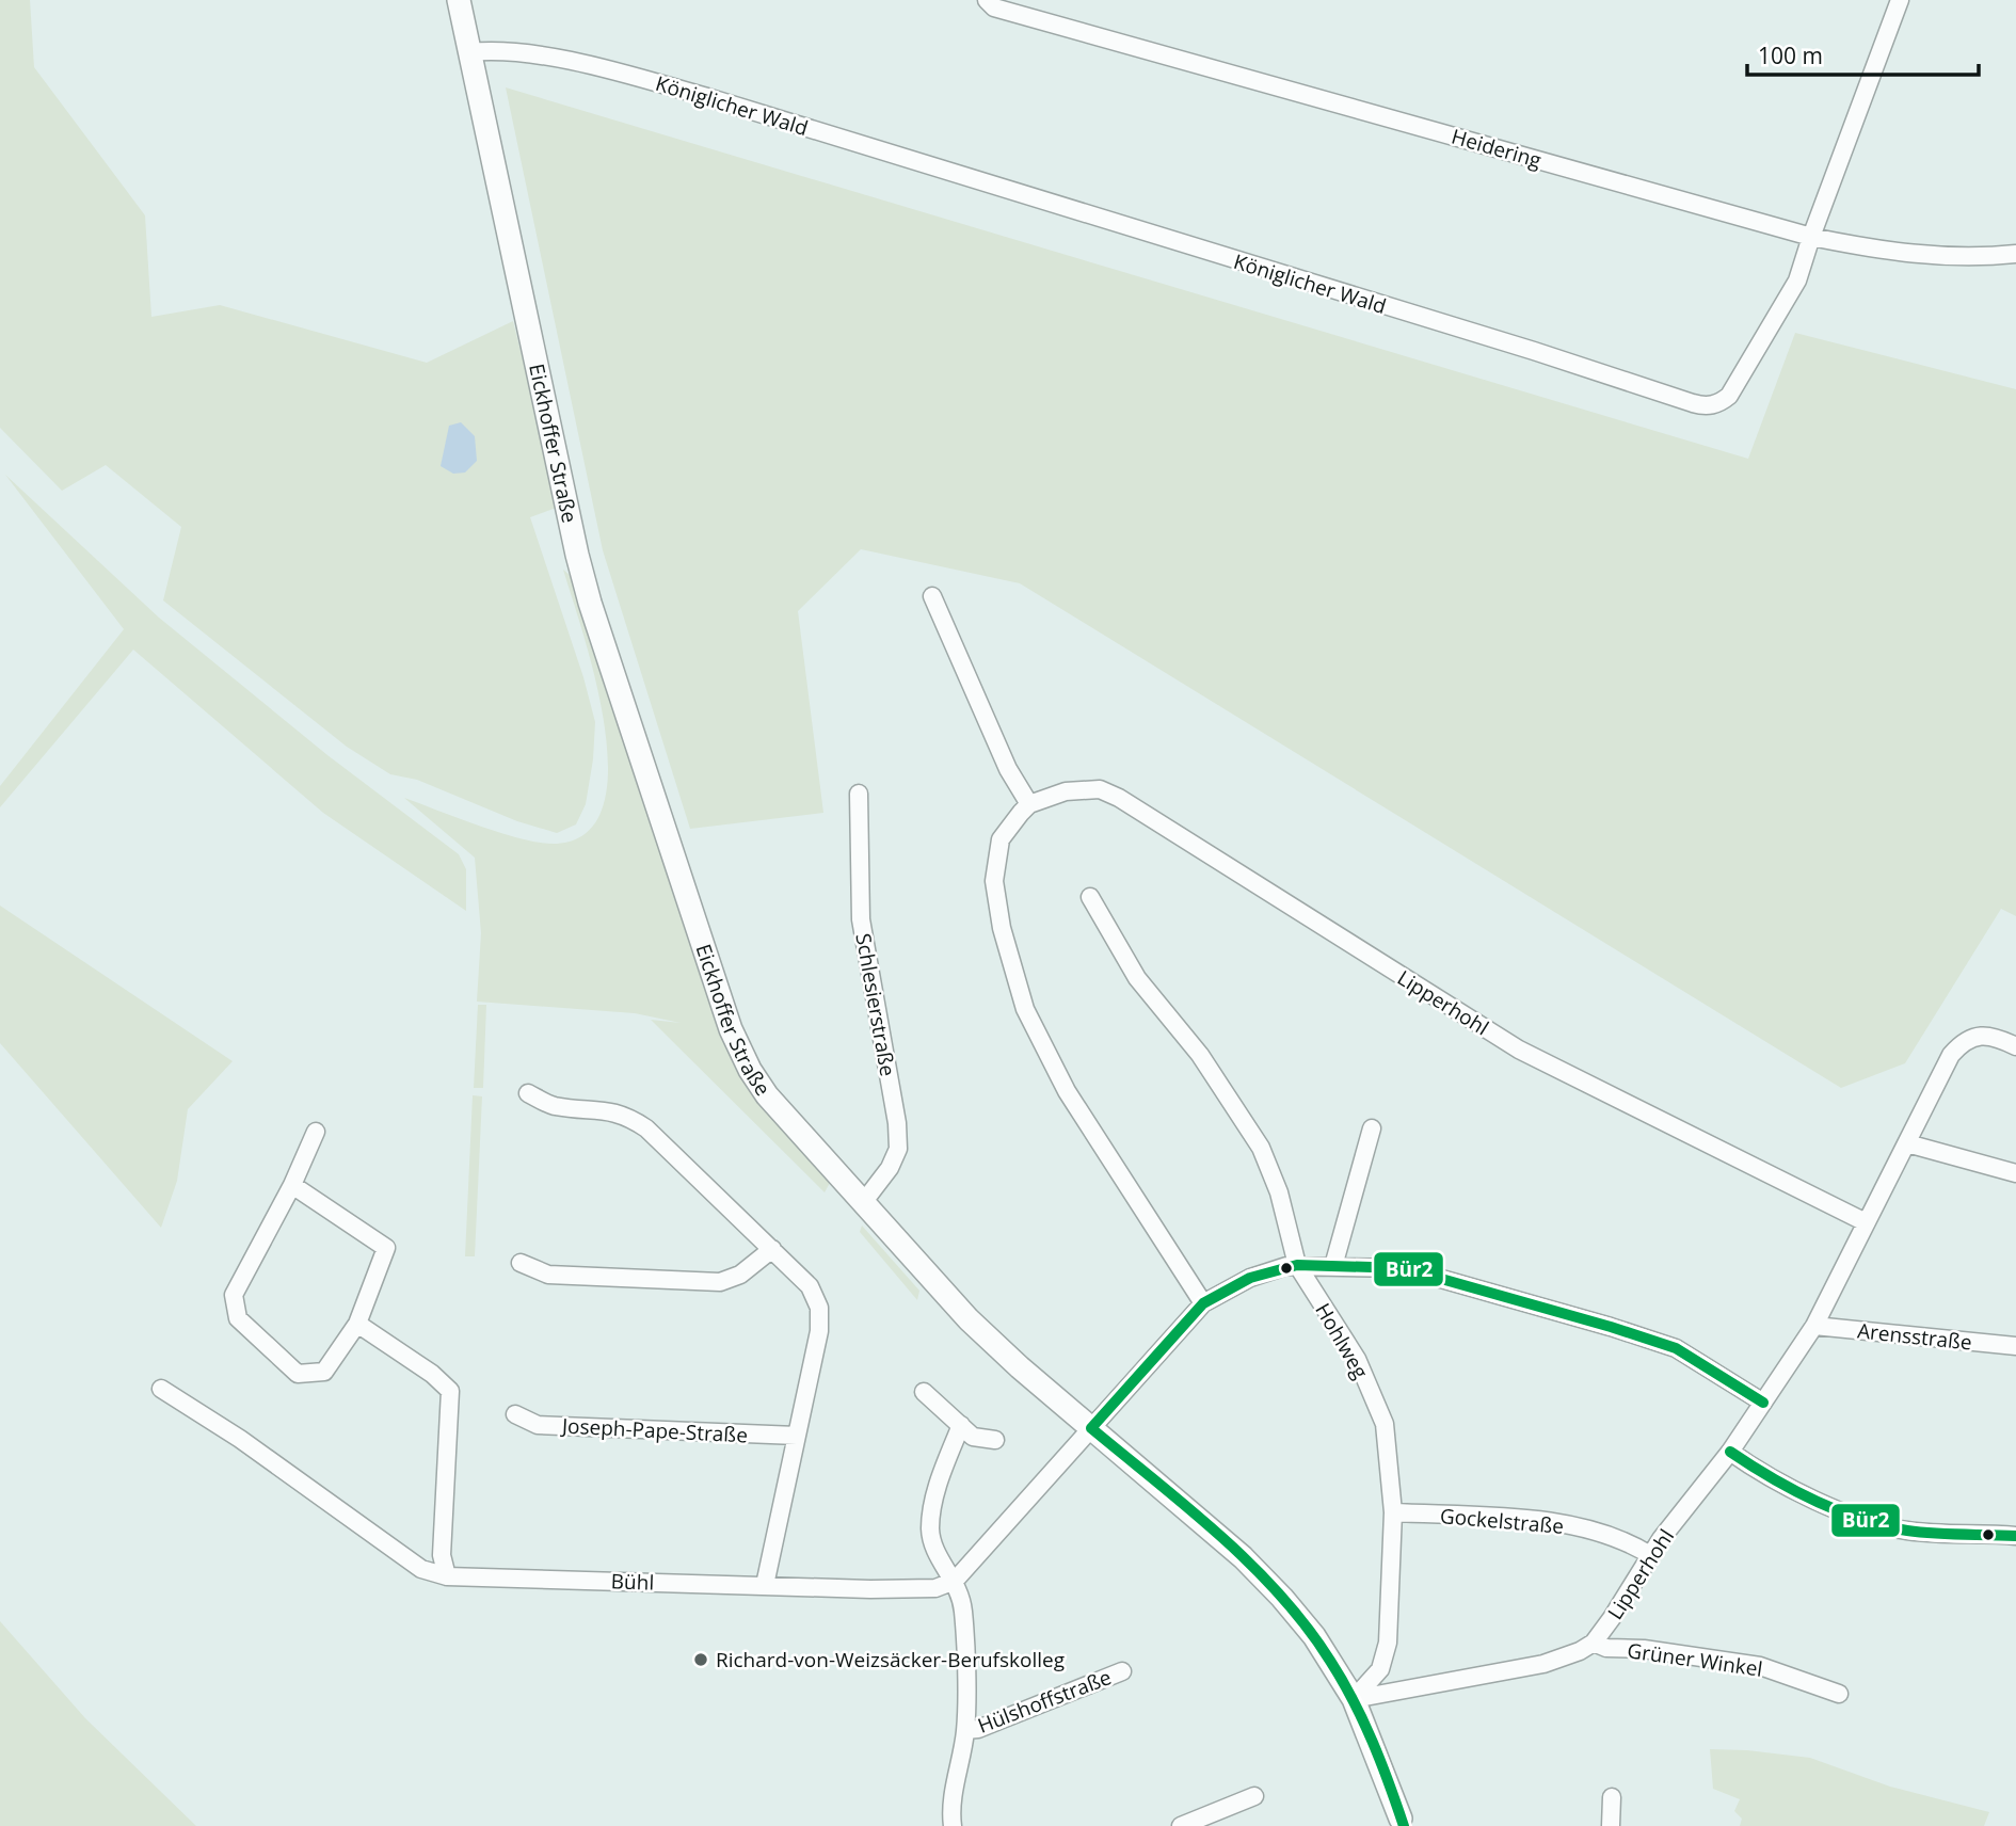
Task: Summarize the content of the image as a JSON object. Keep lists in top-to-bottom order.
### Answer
{
  "streets": {
    "main road": ["Eickhoffer Straße"],
    "street": [
      "Königlicher Wald",
      "Heidering",
      "Lipperhohl",
      "Schlesierstraße",
      "Arensstraße",
      "Hohlweg",
      "Joseph-Pape-Straße",
      "Gockelstraße",
      "Bühl",
      "Grüner Winkel",
      "Hülshoffstraße"
    ]
  },
  "crossings": [
    ["Königlicher Wald", "Heidering"],
    ["Königlicher Wald", "Eickhoffer Straße"],
    ["Eickhoffer Straße", "Lipperhohl"],
    ["Eickhoffer Straße", "Schlesierstraße"],
    ["Eickhoffer Straße", "Hohlweg"],
    ["Lipperhohl", "Arensstraße"],
    ["Lipperhohl", "Hohlweg"],
    ["Lipperhohl", "Gockelstraße"],
    ["Lipperhohl", "Grüner Winkel"],
    ["Hohlweg", "Gockelstraße"]
  ],
  "places": ["Richard-von-Weizsäcker-Berufskolleg"],
  "lines": ["transit line Bür2"],
  "scale_bar": "100 m"
}
